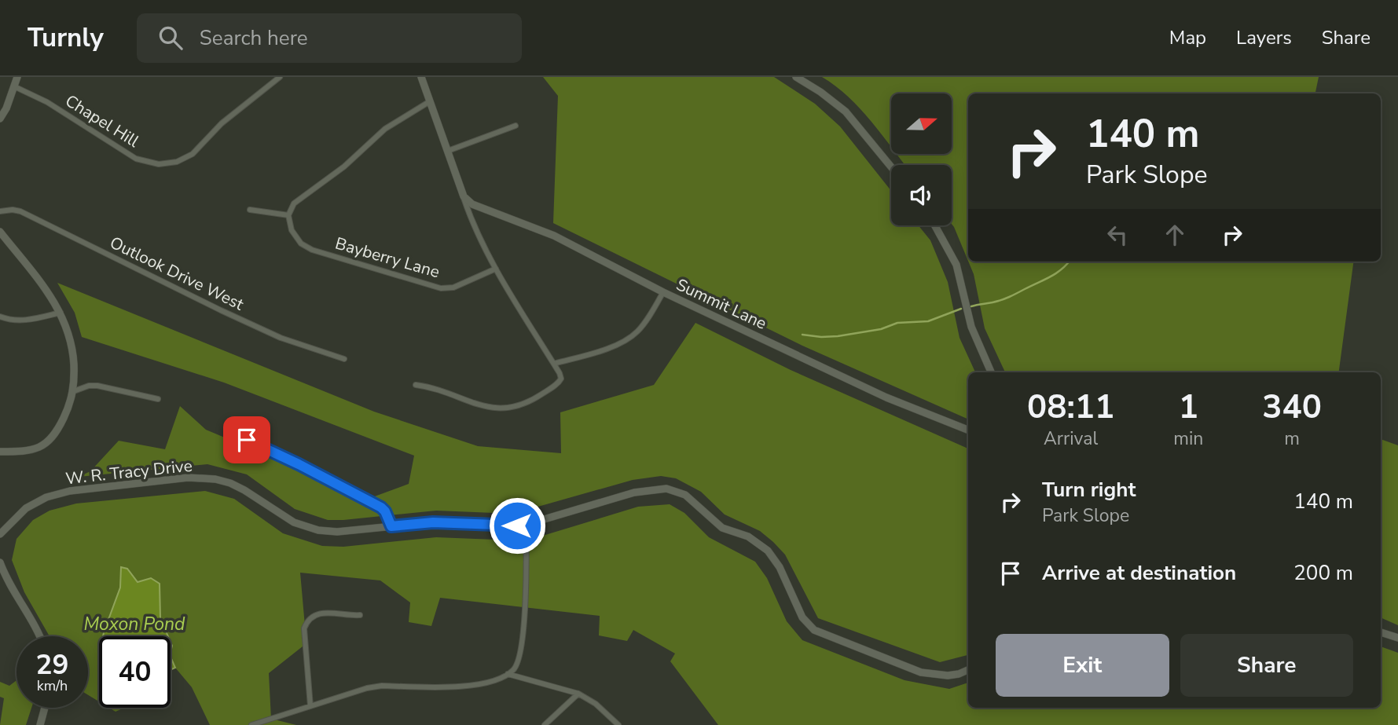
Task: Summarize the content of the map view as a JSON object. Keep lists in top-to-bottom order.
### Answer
{
  "streets": {
    "street": [
      "Chapel Hill",
      "Bayberry Lane",
      "Outlook Drive West",
      "Summit Lane",
      "W. R. Tracy Drive"
    ]
  },
  "water": ["Moxon Pond"],
  "north": "right",
  "page": {
    "header": "Turnly",
    "search": "Search here",
    "nav": ["Map", "Layers", "Share"],
    "turn": ["140 m", "Park Slope"],
    "eta": [
      "08:11",
      "Arrival",
      "1",
      "min",
      "340",
      "m"
    ],
    "list": [
      {
        "name": "Turn right",
        "note": "Park Slope",
        "value": "140 m"
      },
      {
        "name": "Arrive at destination",
        "value": "200 m"
      }
    ],
    "buttons": ["Exit", "Share"],
    "speed": "29 km/h",
    "limit": "40"
  }
}
